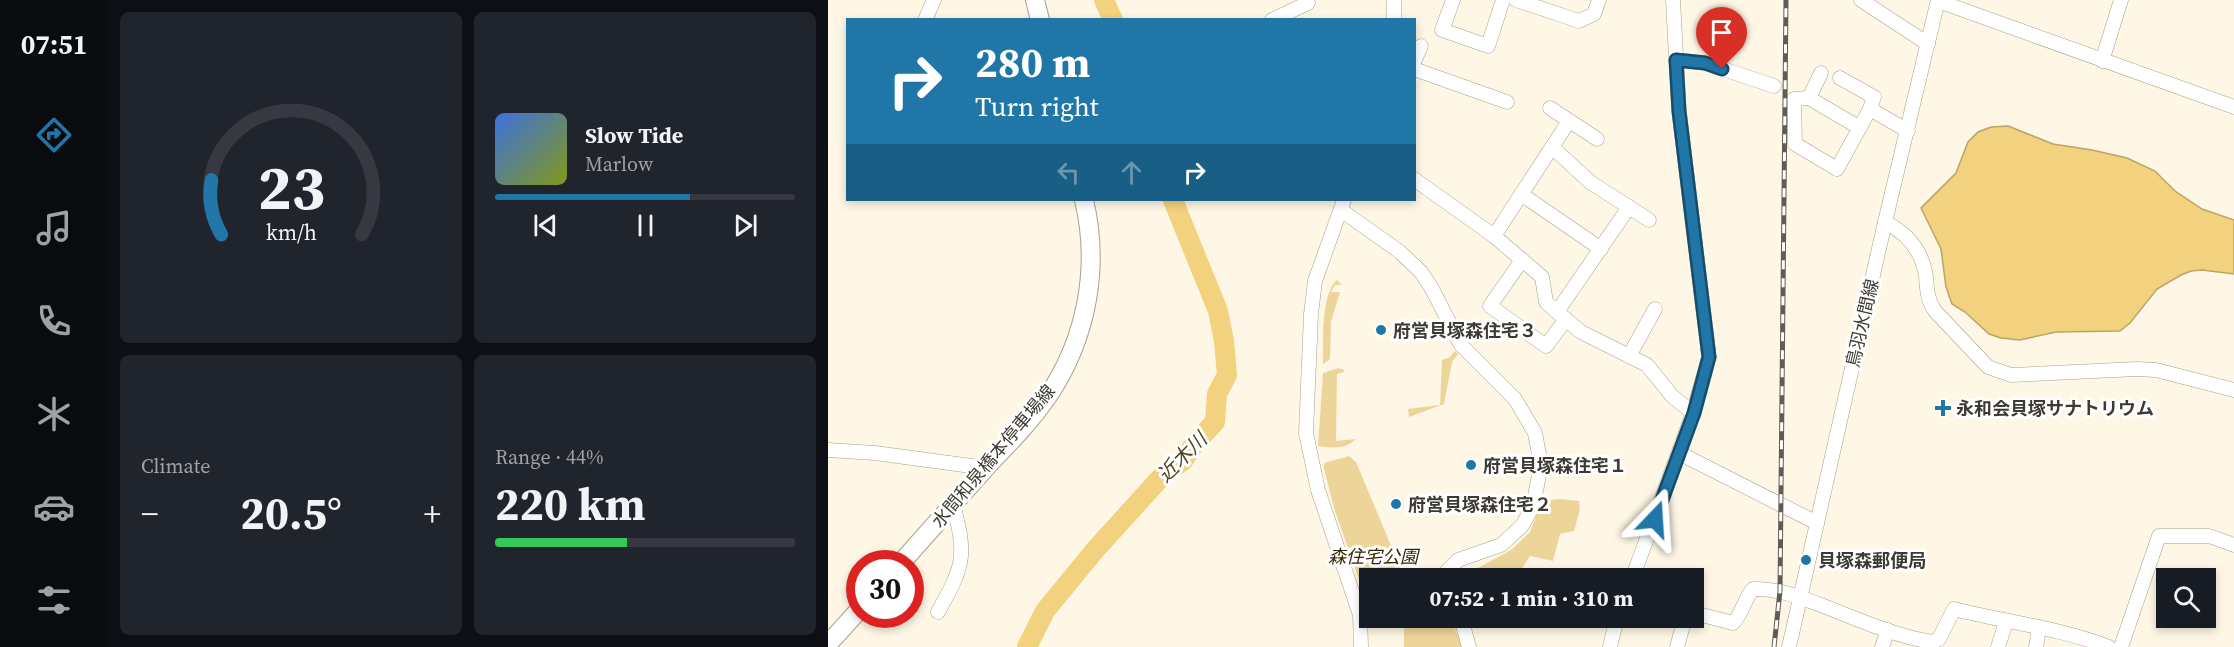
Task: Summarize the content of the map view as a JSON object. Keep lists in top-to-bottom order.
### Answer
{
  "streets": {
    "main road": ["水間和泉橋本停車場線"],
    "street": ["鳥羽水間線"]
  },
  "water": ["近木川"],
  "parks": ["森住宅公園"],
  "places": {
    "other": [
      "府営貝塚森住宅３",
      "府営貝塚森住宅１",
      "府営貝塚森住宅２",
      "貝塚森郵便局"
    ],
    "health": ["永和会貝塚サナトリウム"]
  },
  "page": {
    "tabs": "07:51",
    "turn": ["280 m", "Turn right"],
    "song": ["Slow Tide", "Marlow"],
    "tile": [
      "Climate",
      ["Range · 44%", "220 km"]
    ],
    "heat": ["−", "20.5°", "+"],
    "limit": "30",
    "trip": "07:52 · 1 min · 310 m",
    "gauge": ["23", "km/h"]
  }
}
